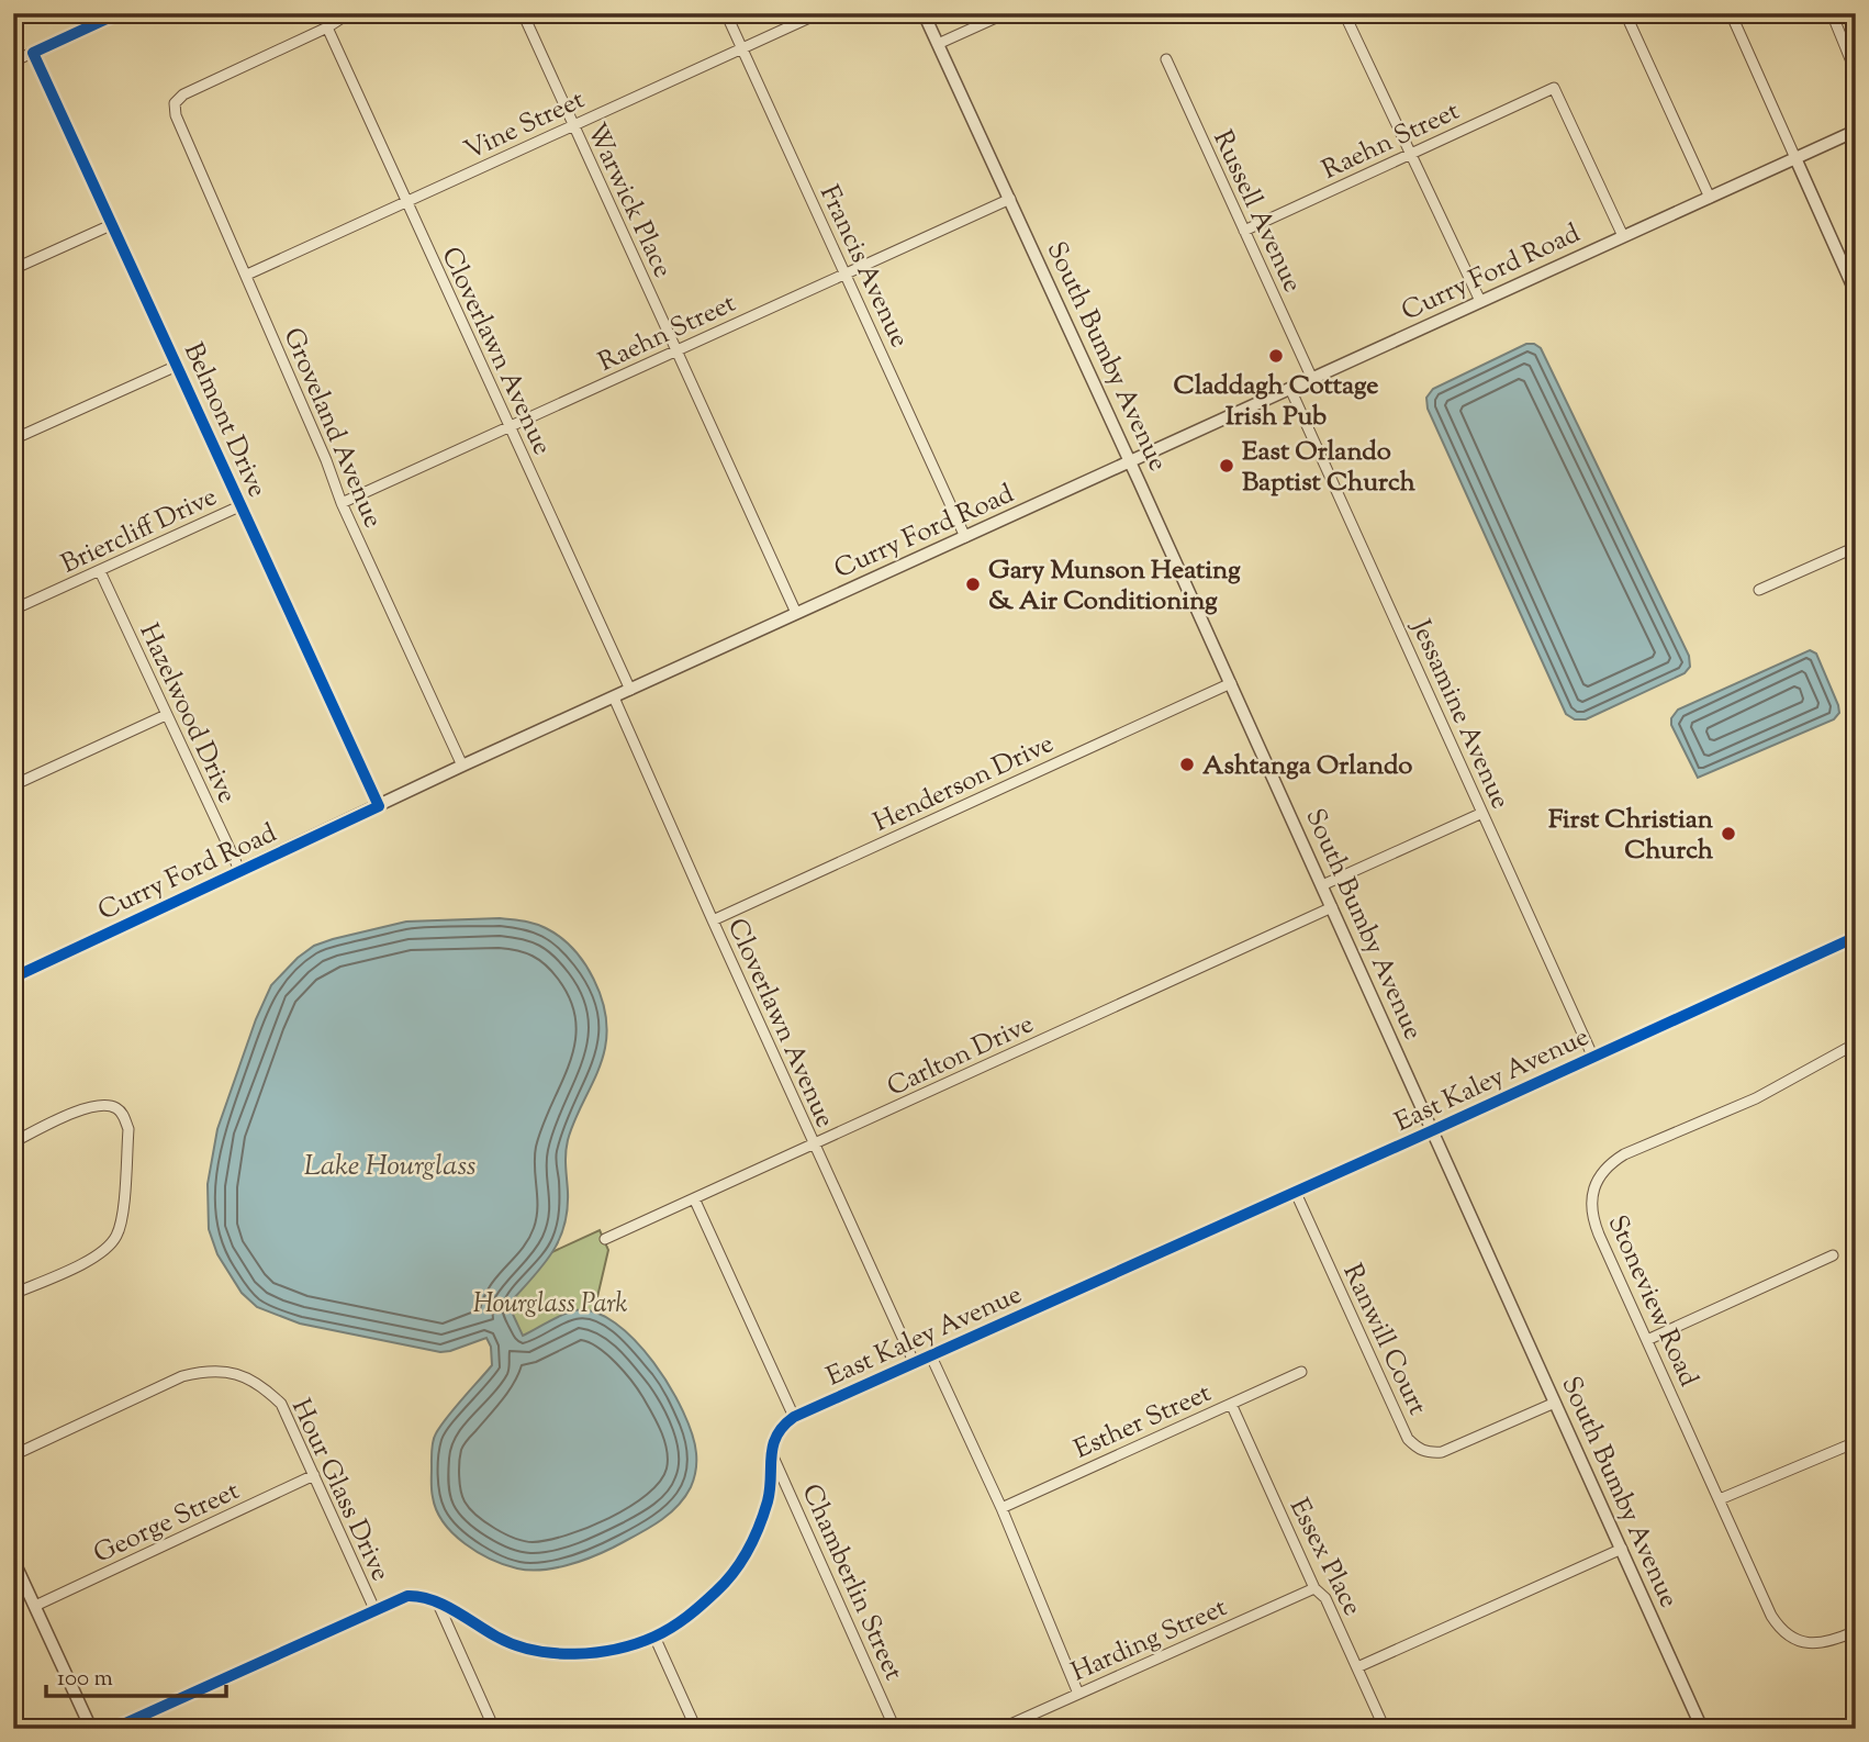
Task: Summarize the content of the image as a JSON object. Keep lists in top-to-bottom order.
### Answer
{
  "streets": {
    "street": [
      "Vine Street",
      "Raehn Street",
      "Warwick Place",
      "Russell Avenue",
      "Francis Avenue",
      "Curry Ford Road",
      "Cloverlawn Avenue",
      "South Bumby Avenue",
      "Belmont Drive",
      "Groveland Avenue",
      "Briercliff Drive",
      "Hazelwood Drive",
      "Jessamine Avenue",
      "Henderson Drive",
      "Carlton Drive",
      "East Kaley Avenue",
      "Stoneview Road",
      "Ranwill Court",
      "Esther Street",
      "Hour Glass Drive",
      "George Street",
      "Essex Place",
      "Chamberlin Street",
      "Harding Street"
    ]
  },
  "crossings": [
    ["Vine Street", "Warwick Place"],
    ["Vine Street", "Francis Avenue"],
    ["Vine Street", "Cloverlawn Avenue"],
    ["Vine Street", "Groveland Avenue"],
    ["Raehn Street", "Warwick Place"],
    ["Raehn Street", "Russell Avenue"],
    ["Raehn Street", "Francis Avenue"],
    ["Raehn Street", "Curry Ford Road"],
    ["Raehn Street", "Cloverlawn Avenue"],
    ["Raehn Street", "South Bumby Avenue"],
    ["Raehn Street", "Groveland Avenue"],
    ["Warwick Place", "Curry Ford Road"],
    ["Russell Avenue", "Curry Ford Road"],
    ["Francis Avenue", "Curry Ford Road"],
    ["Curry Ford Road", "Cloverlawn Avenue"],
    ["Curry Ford Road", "South Bumby Avenue"],
    ["Curry Ford Road", "Belmont Drive"],
    ["Curry Ford Road", "Groveland Avenue"],
    ["Curry Ford Road", "Hazelwood Drive"],
    ["Curry Ford Road", "Jessamine Avenue"],
    ["Cloverlawn Avenue", "Groveland Avenue"],
    ["Cloverlawn Avenue", "Henderson Drive"],
    ["Cloverlawn Avenue", "Carlton Drive"],
    ["Cloverlawn Avenue", "East Kaley Avenue"],
    ["South Bumby Avenue", "Henderson Drive"],
    ["South Bumby Avenue", "Carlton Drive"],
    ["South Bumby Avenue", "East Kaley Avenue"],
    ["South Bumby Avenue", "Ranwill Court"],
    ["Belmont Drive", "Briercliff Drive"],
    ["Briercliff Drive", "Hazelwood Drive"],
    ["Jessamine Avenue", "East Kaley Avenue"],
    ["East Kaley Avenue", "Ranwill Court"],
    ["Esther Street", "Essex Place"],
    ["Hour Glass Drive", "George Street"],
    ["Essex Place", "Harding Street"]
  ],
  "water": ["Lake Hourglass"],
  "parks": ["Hourglass Park"],
  "places": [
    "Claddagh Cottage Irish Pub",
    "East Orlando Baptist Church",
    "Gary Munson Heating & Air Conditioning",
    "Ashtanga Orlando",
    "First Christian Church"
  ],
  "scale_bar": "100 m"
}
